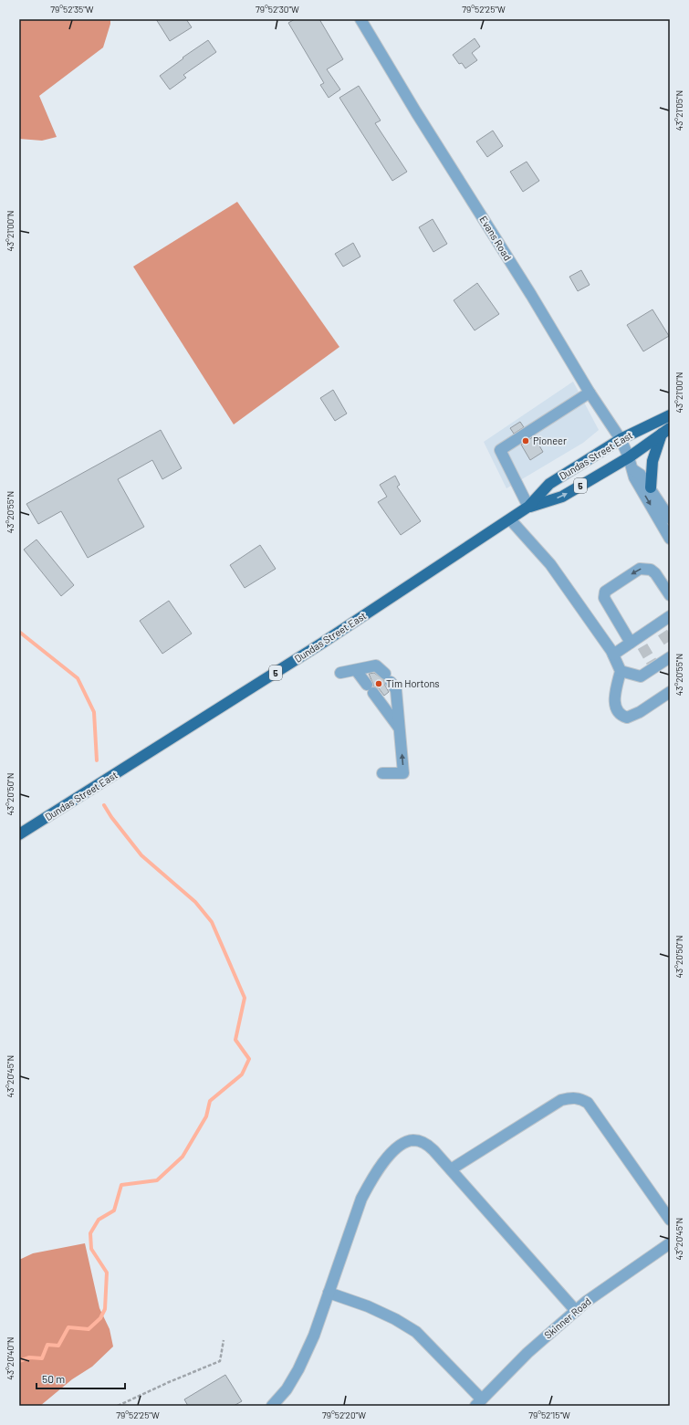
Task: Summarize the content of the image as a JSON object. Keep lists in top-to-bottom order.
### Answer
{
  "streets": {
    "main road": ["Dundas Street East", "5"],
    "street": ["Evans Road", "Skinner Road"]
  },
  "crossings": [
    ["Evans Road", "Dundas Street East"]
  ],
  "places": ["Pioneer", "Tim Hortons"],
  "scale_bar": "50 m",
  "coordinates": [
    "79°52'35\"W",
    "79°52'30\"W",
    "79°52'25\"W",
    "43°21'05\"N",
    "43°21'00\"N",
    "43°20'55\"N",
    "43°20'50\"N",
    "43°20'45\"N",
    "43°20'40\"N",
    "79°52'20\"W",
    "79°52'15\"W"
  ]
}
